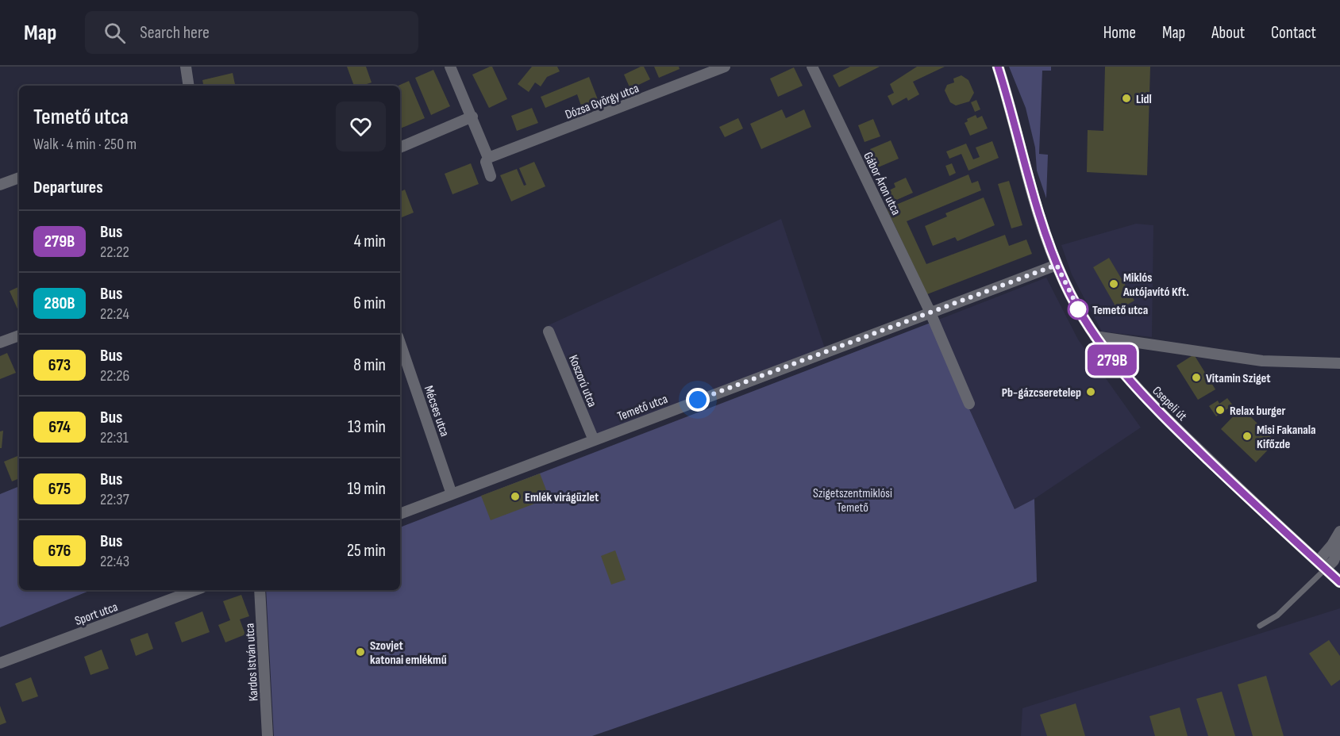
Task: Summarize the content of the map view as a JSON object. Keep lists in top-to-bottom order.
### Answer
{
  "streets": {
    "street": [
      "Dózsa György utca",
      "Gábor Áron utca",
      "Koszorú utca",
      "Csepeli út",
      "Temető utca",
      "Mécses utca",
      "Sport utca",
      "Kardos István utca"
    ]
  },
  "crossings": [
    ["Gábor Áron utca", "Temető utca"],
    ["Koszorú utca", "Temető utca"],
    ["Csepeli út", "Temető utca"],
    ["Temető utca", "Mécses utca"]
  ],
  "parks": ["Szigetszentmiklósi Temető"],
  "places": [
    "Lidl",
    "Miklós Autójavító Kft.",
    "Temető utca",
    "Vitamin Sziget",
    "Pb-gázcseretelep",
    "Relax burger",
    "Misi Fakanala Kifőzde",
    "Emlék virágüzlet",
    "Szovjet katonai emlékmű"
  ],
  "lines": ["bus line 279B"],
  "page": {
    "header": "Map",
    "search": "Search here",
    "nav": [
      "Home",
      "Map",
      "About",
      "Contact"
    ],
    "on_map": "279B",
    "heading": [
      ["Temető utca", "Walk · 4 min · 250 m"],
      "Departures"
    ],
    "list": [
      {
        "mark": "279B",
        "name": "Bus",
        "note": "22:22",
        "value": "4 min"
      },
      {
        "mark": "280B",
        "name": "Bus",
        "note": "22:24",
        "value": "6 min"
      },
      {
        "mark": "673",
        "name": "Bus",
        "note": "22:26",
        "value": "8 min"
      },
      {
        "mark": "674",
        "name": "Bus",
        "note": "22:31",
        "value": "13 min"
      },
      {
        "mark": "675",
        "name": "Bus",
        "note": "22:37",
        "value": "19 min"
      },
      {
        "mark": "676",
        "name": "Bus",
        "note": "22:43",
        "value": "25 min"
      }
    ]
  }
}
